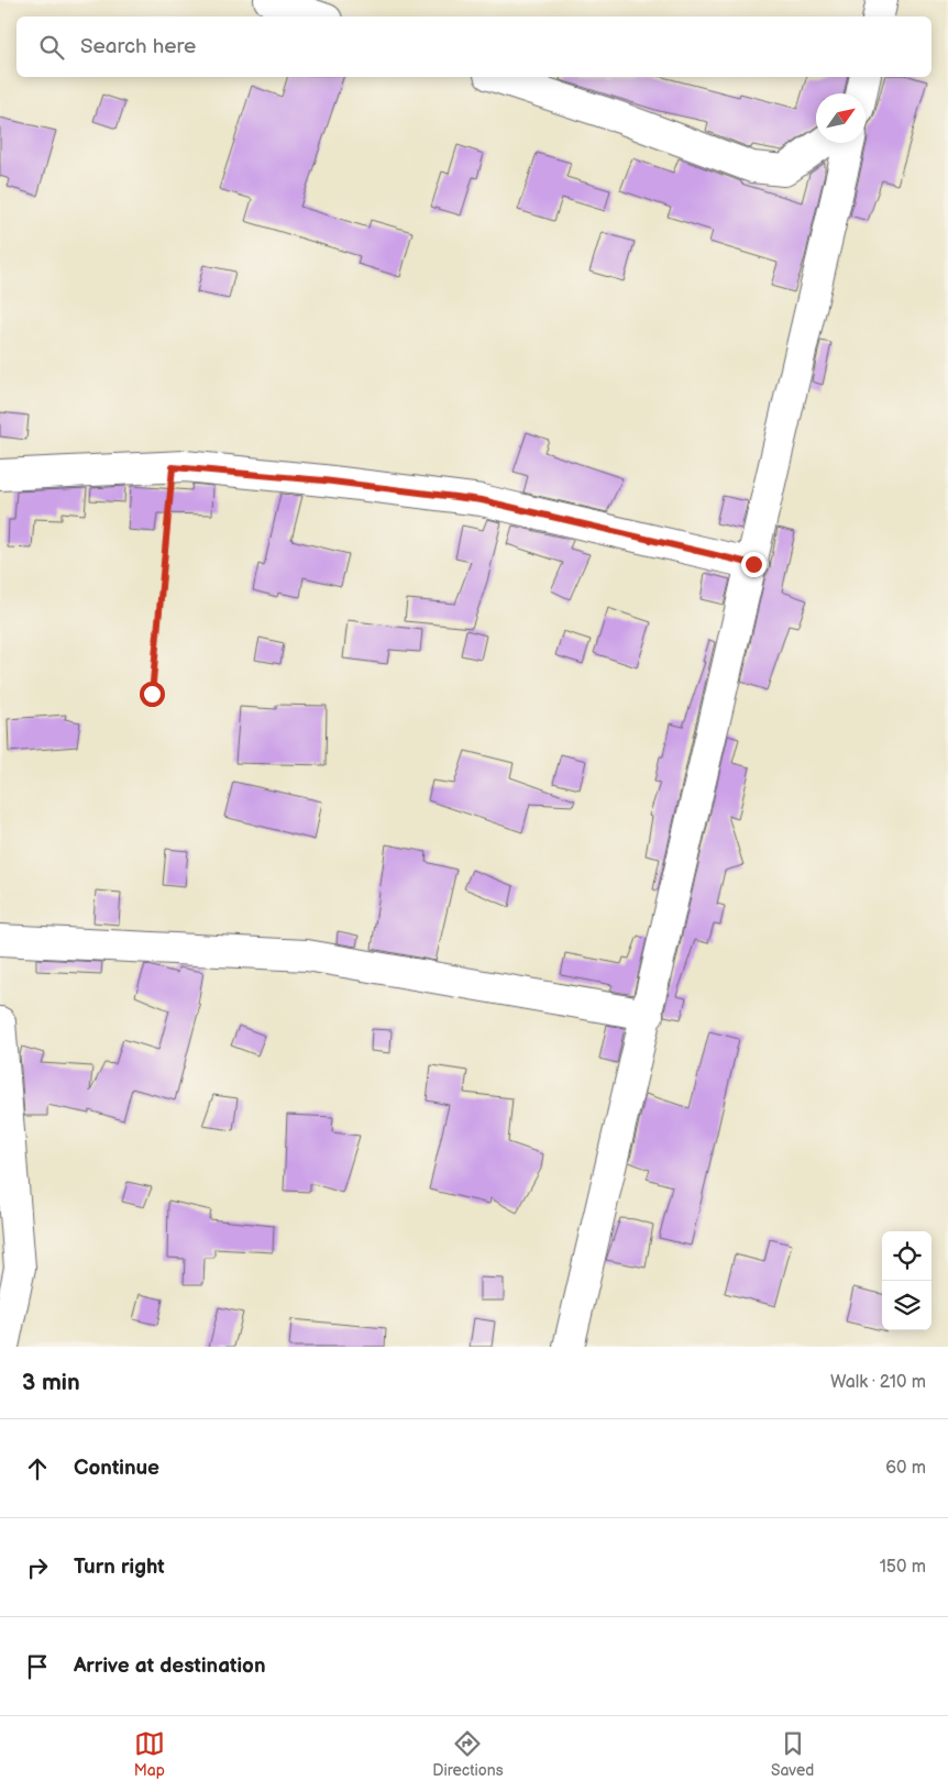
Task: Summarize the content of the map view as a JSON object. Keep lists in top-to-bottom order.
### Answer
{
  "north": "top right",
  "page": {
    "search": "Search here",
    "heading": ["3 min", "Walk · 210 m"],
    "list": [
      ["Continue", "60 m"],
      ["Turn right", "150 m"],
      "Arrive at destination"
    ],
    "nav": ["Map", "Directions", "Saved"]
  }
}
